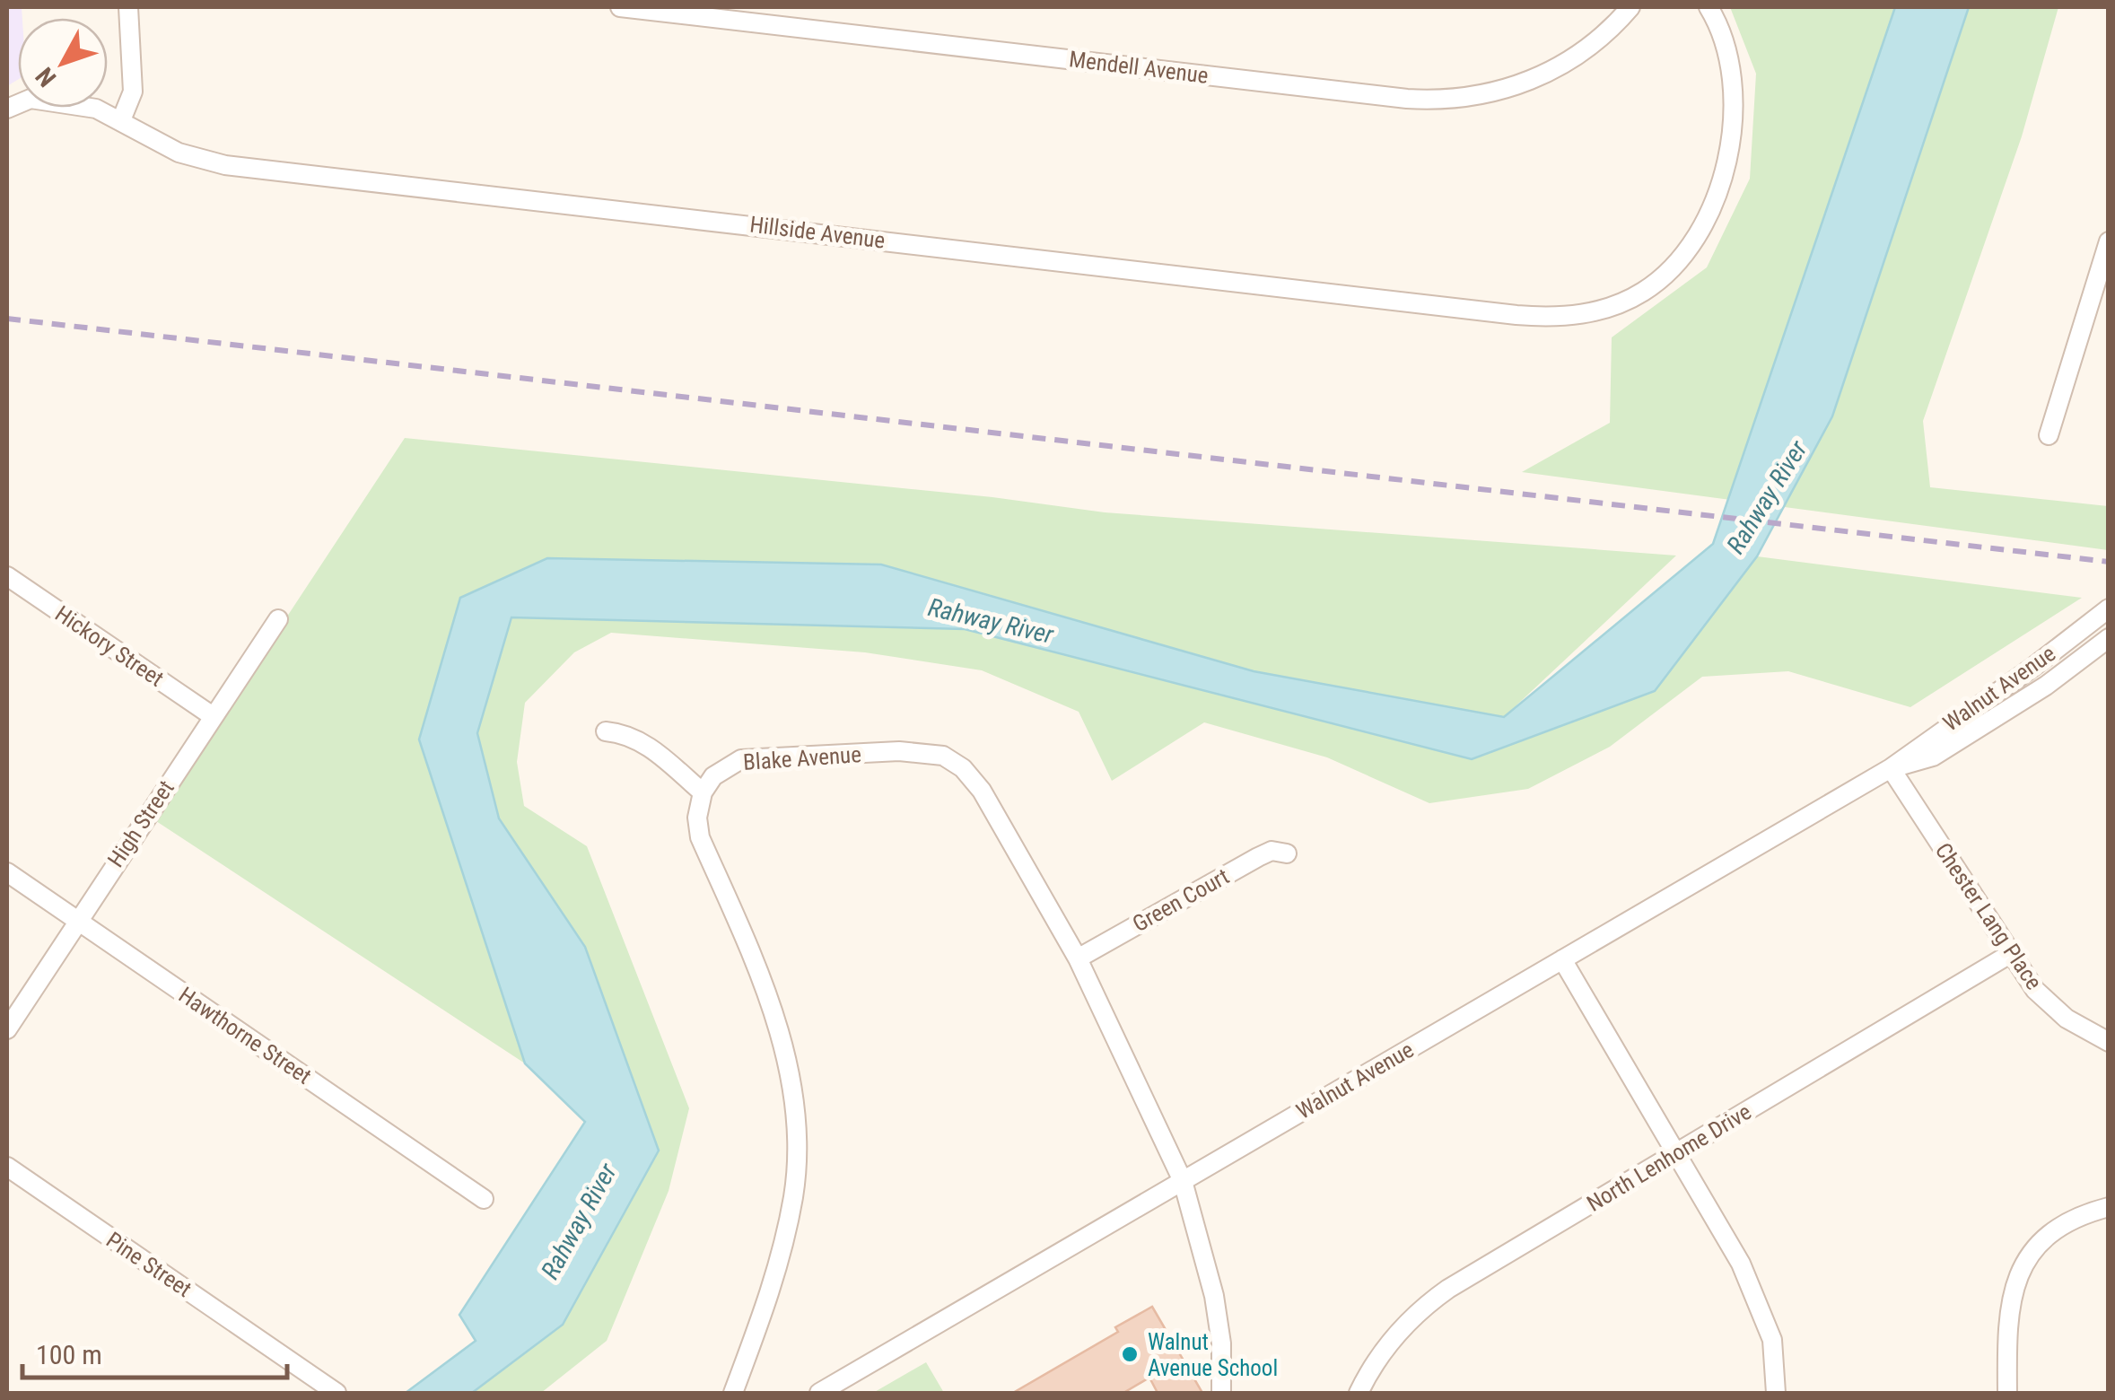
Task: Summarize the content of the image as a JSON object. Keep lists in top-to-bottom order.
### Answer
{
  "streets": {
    "street": [
      "Mendell Avenue",
      "Hillside Avenue",
      "Hickory Street",
      "Walnut Avenue",
      "Blake Avenue",
      "High Street",
      "Green Court",
      "Chester Lang Place",
      "Hawthorne Street",
      "North Lenhome Drive",
      "Pine Street"
    ]
  },
  "crossings": [
    ["Hickory Street", "High Street"],
    ["Walnut Avenue", "Blake Avenue"],
    ["Walnut Avenue", "Chester Lang Place"],
    ["Blake Avenue", "Green Court"],
    ["High Street", "Hawthorne Street"],
    ["Chester Lang Place", "North Lenhome Drive"]
  ],
  "water": ["Rahway River"],
  "places": ["Walnut Avenue School"],
  "scale_bar": "100 m",
  "north": "bottom left"
}
